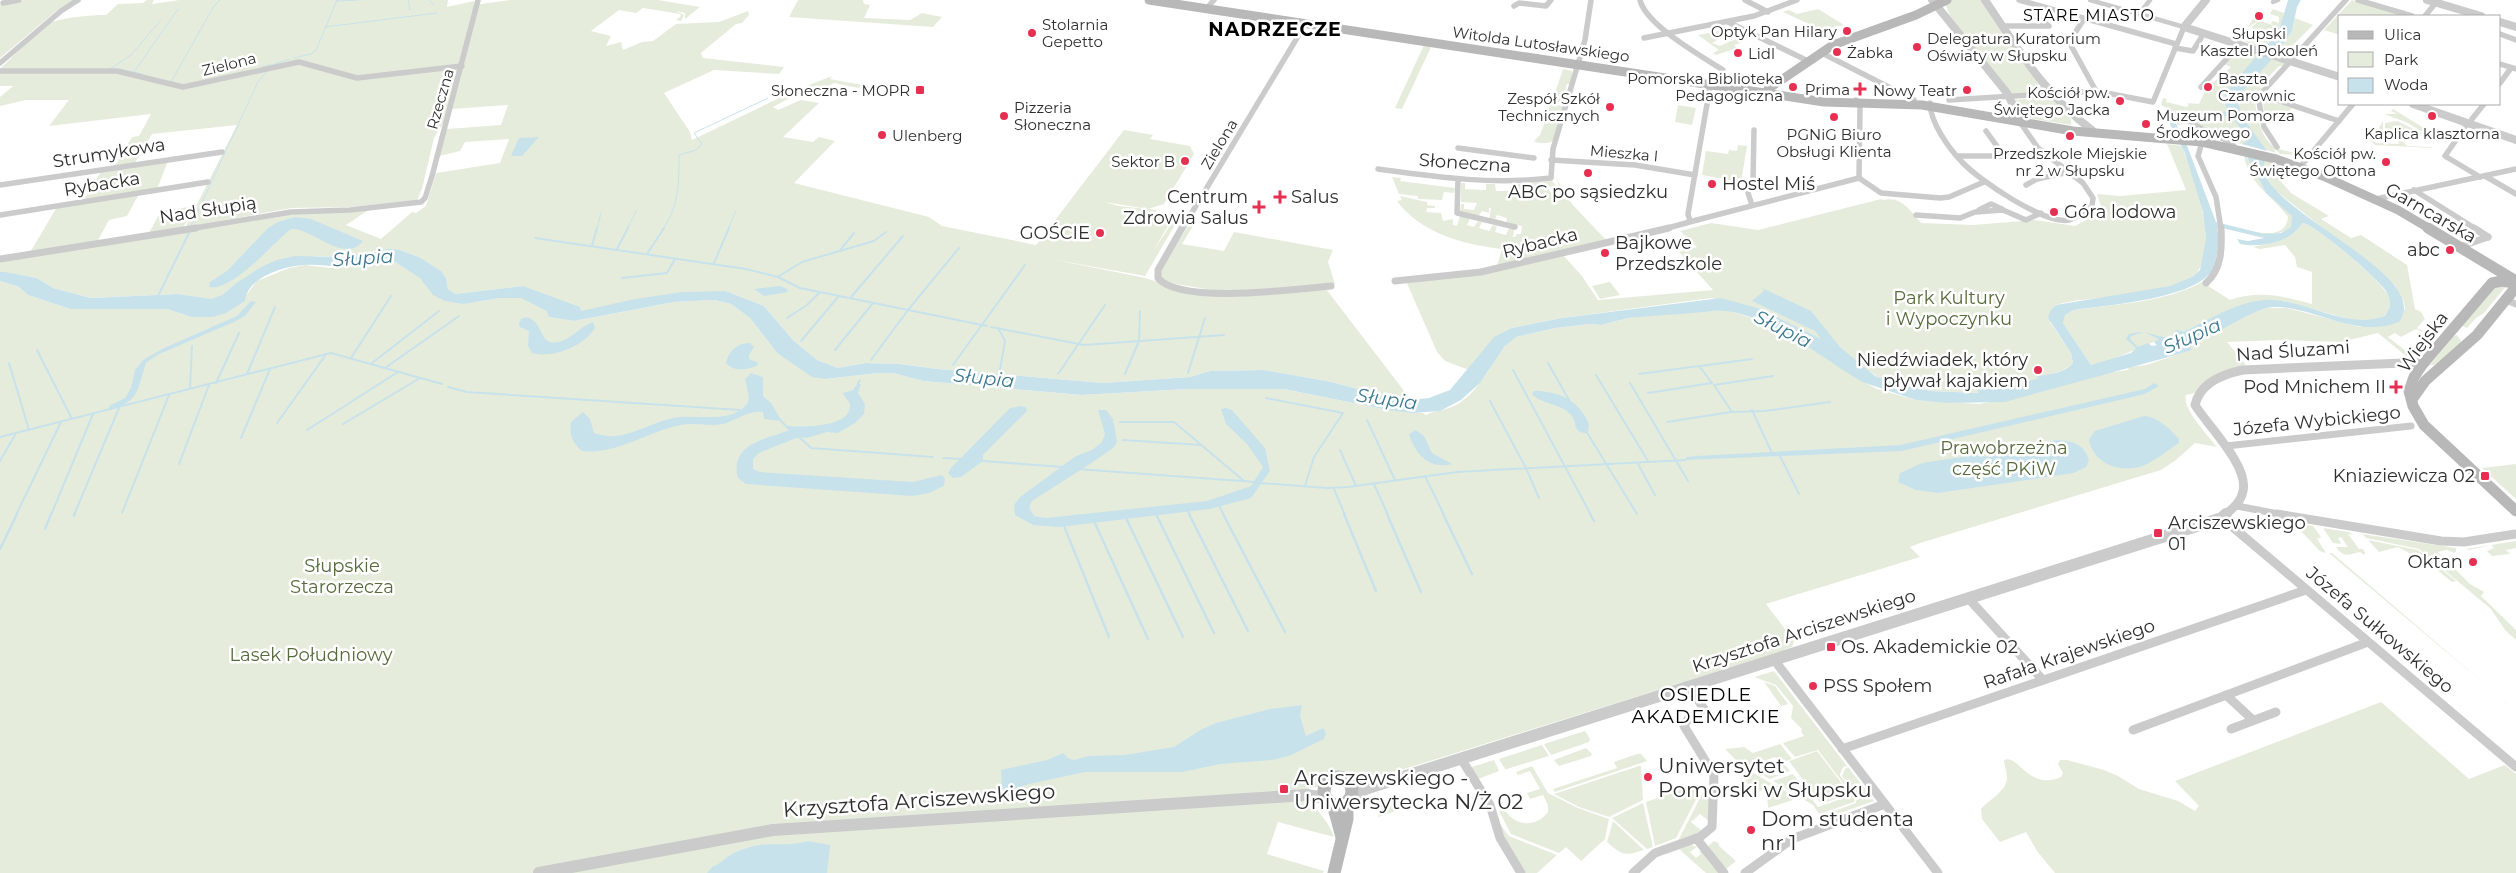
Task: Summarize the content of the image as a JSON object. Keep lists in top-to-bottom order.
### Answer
{
  "streets": {
    "main road": ["Witolda Lutosławskiego", "Garncarska", "Wiejska"],
    "street": [
      "Zielona",
      "Rzeczna",
      "Strumykowa",
      "Mieszka I",
      "Słoneczna",
      "Rybacka",
      "Nad Słupią",
      "Nad Śluzami",
      "Józefa Wybickiego",
      "Józefa Sułkowskiego",
      "Krzysztofa Arciszewskiego",
      "Rafała Krajewskiego"
    ]
  },
  "crossings": [
    ["Witolda Lutosławskiego", "Zielona"],
    ["Zielona", "Rzeczna"],
    ["Rzeczna", "Nad Słupią"],
    ["Mieszka I", "Słoneczna"],
    ["Wiejska", "Nad Śluzami"],
    ["Nad Śluzami", "Józefa Wybickiego"],
    ["Józefa Sułkowskiego", "Krzysztofa Arciszewskiego"],
    ["Józefa Sułkowskiego", "Rafała Krajewskiego"]
  ],
  "districts": ["STARE MIASTO", "NADRZECZE", "OSIEDLE AKADEMICKIE"],
  "water": ["Słupia"],
  "parks": [
    "Park Kultury i Wypoczynku",
    "Prawobrzeżna część PKiW",
    "Słupskie Starorzecza",
    "Lasek Południowy"
  ],
  "places": {
    "other": [
      "Słupski Kasztel Pokoleń",
      "Optyk Pan Hilary",
      "Stolarnia Gepetto",
      "Delegatura Kuratorium Oświaty w Słupsku",
      "Żabka",
      "Lidl",
      "Pomorska Biblioteka Pedagogiczna",
      "Baszta Czarownic",
      "Nowy Teatr",
      "Kościół pw. Świętego Jacka",
      "Zespół Szkół Technicznych",
      "Pizzeria Słoneczna",
      "Kaplica klasztorna",
      "PGNiG Biuro Obsługi Klienta",
      "Muzeum Pomorza Środkowego",
      "Ulenberg",
      "Przedszkole Miejskie nr 2 w Słupsku",
      "Sektor B",
      "Kościół pw. Świętego Ottona",
      "ABC po sąsiedzku",
      "Hostel Miś",
      "Góra lodowa",
      "GOŚCIE",
      "abc",
      "Bajkowe Przedszkole",
      "Niedźwiadek, który pływał kajakiem",
      "Oktan",
      "PSS Społem",
      "Uniwersytet Pomorski w Słupsku",
      "Dom studenta nr 1"
    ],
    "health": [
      "Prima",
      "Salus",
      "Centrum Zdrowia Salus",
      "Pod Mnichem II"
    ],
    "transit": [
      "Słoneczna - MOPR",
      "Kniaziewicza 02",
      "Arciszewskiego 01",
      "Os. Akademickie 02",
      "Arciszewskiego - Uniwersytecka N/Ż 02"
    ]
  },
  "legend": ["Ulica", "Park", "Woda"]
}
